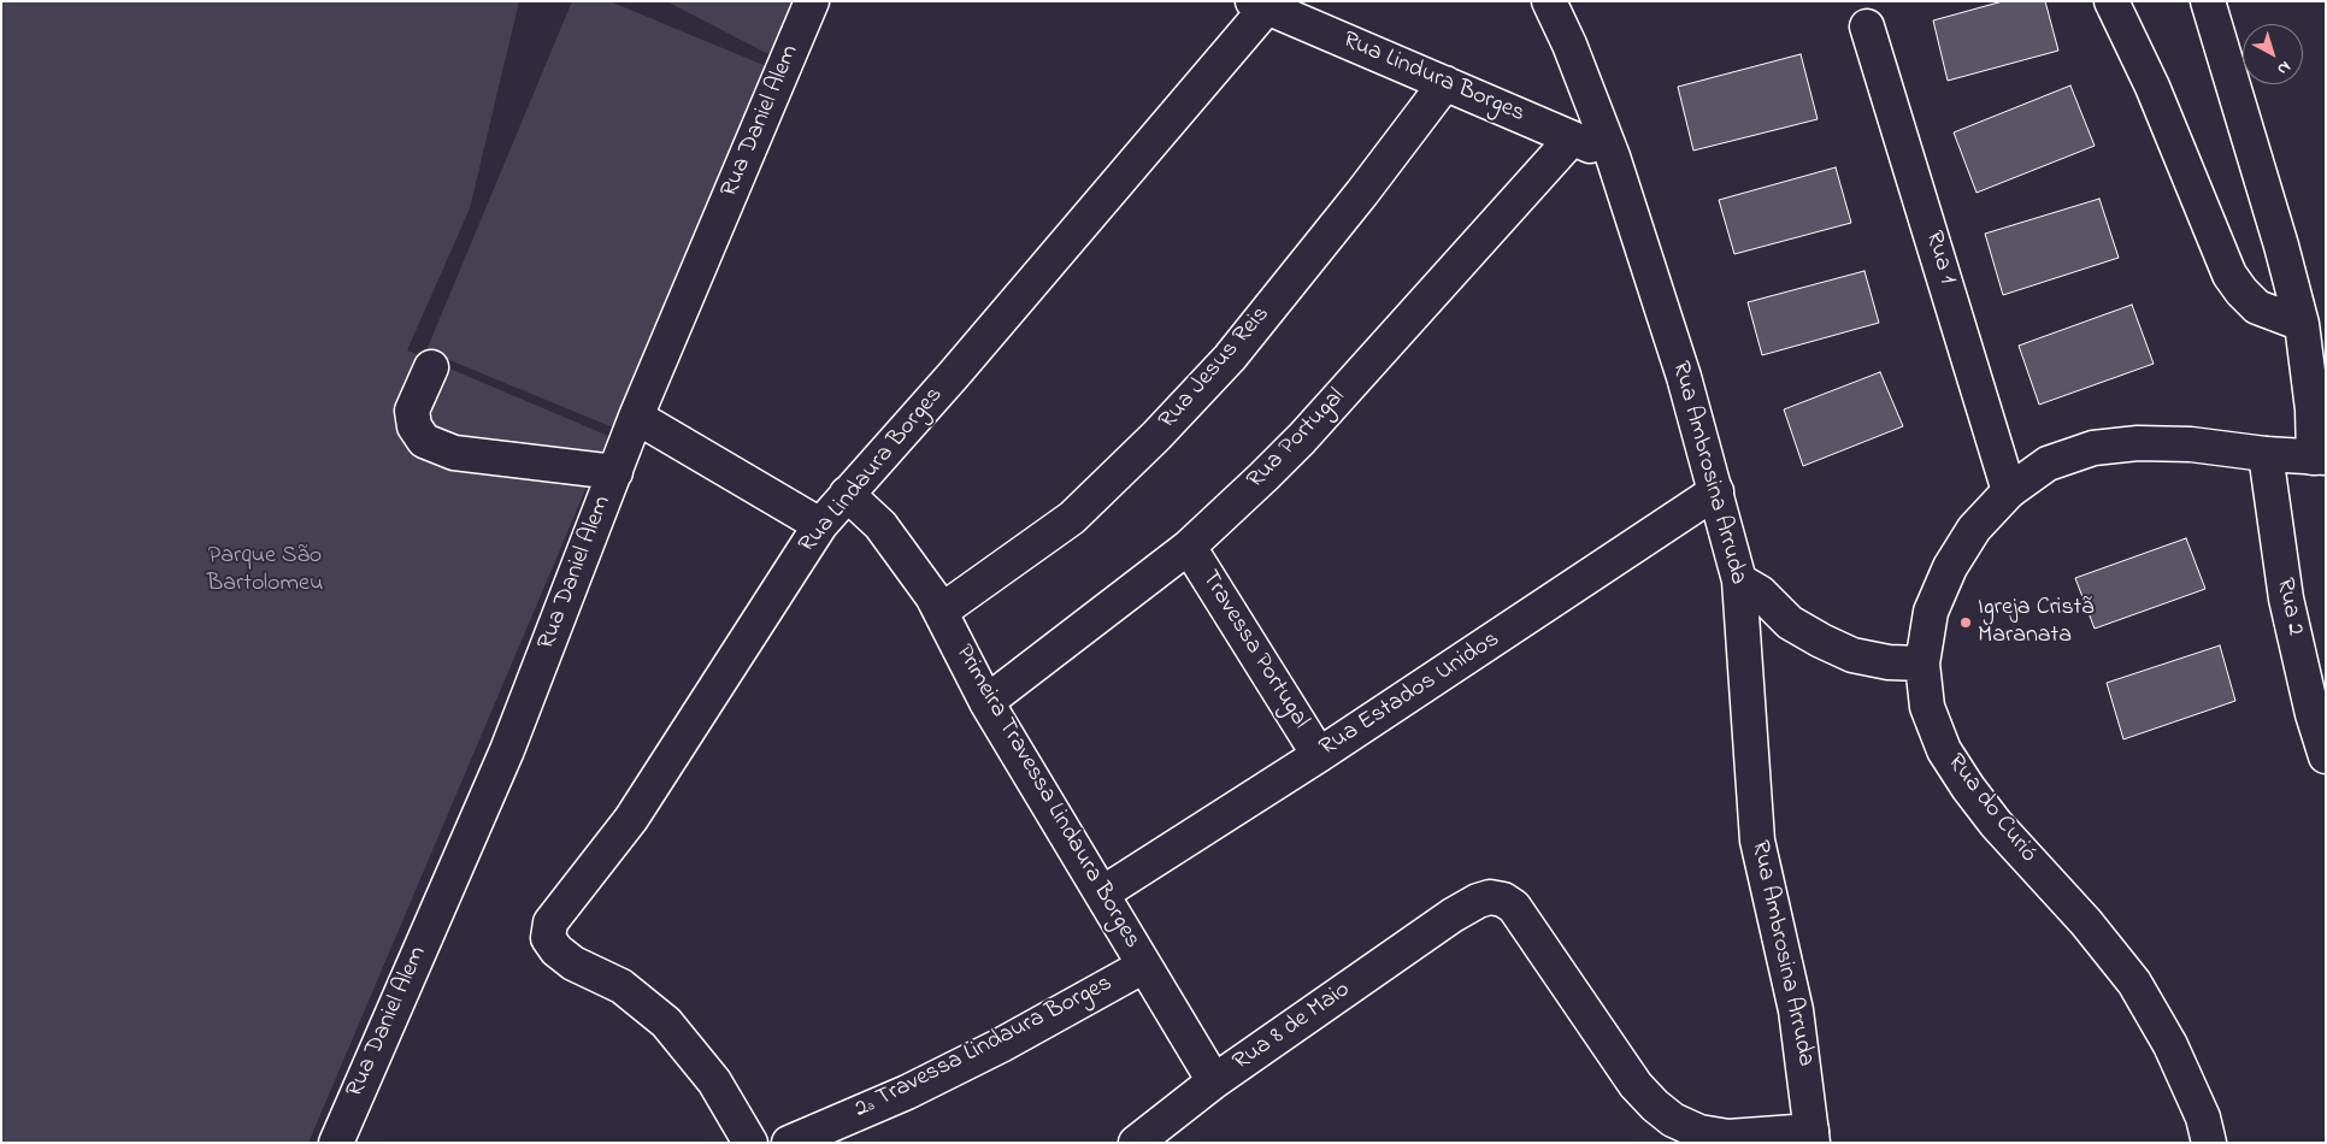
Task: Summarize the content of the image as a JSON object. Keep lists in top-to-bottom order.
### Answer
{
  "streets": {
    "street": [
      "Rua Lindura Borges",
      "Rua Daniel Alem",
      "Rua 1",
      "Rua Jesus Reis",
      "Rua Portugal",
      "Rua Lindaura Borges",
      "Rua Ambrosina Arruda",
      "Rua 2",
      "Travessa Portugal",
      "Rua Estados Unidos",
      "Primeira Travessa Lindaura Borges",
      "Rua do Curió",
      "Rua 8 de Maio",
      "2ª Travessa Lindaura Borges"
    ]
  },
  "crossings": [
    ["Rua Lindura Borges", "Rua Jesus Reis"],
    ["Rua Lindura Borges", "Rua Portugal"],
    ["Rua Lindura Borges", "Rua Lindaura Borges"],
    ["Rua Lindura Borges", "Rua Ambrosina Arruda"],
    ["Rua 1", "Rua do Curió"],
    ["Rua Jesus Reis", "Primeira Travessa Lindaura Borges"],
    ["Rua Portugal", "Travessa Portugal"],
    ["Rua Portugal", "Primeira Travessa Lindaura Borges"],
    ["Rua Lindaura Borges", "Primeira Travessa Lindaura Borges"],
    ["Rua Ambrosina Arruda", "Rua Estados Unidos"],
    ["Rua Ambrosina Arruda", "Rua 8 de Maio"],
    ["Rua 2", "Rua do Curió"],
    ["Travessa Portugal", "Rua Estados Unidos"],
    ["Rua Estados Unidos", "Primeira Travessa Lindaura Borges"],
    ["Primeira Travessa Lindaura Borges", "Rua 8 de Maio"],
    ["Primeira Travessa Lindaura Borges", "2ª Travessa Lindaura Borges"]
  ],
  "parks": ["Parque São Bartolomeu"],
  "places": ["Igreja Cristã Maranata"],
  "north": "bottom right"
}
